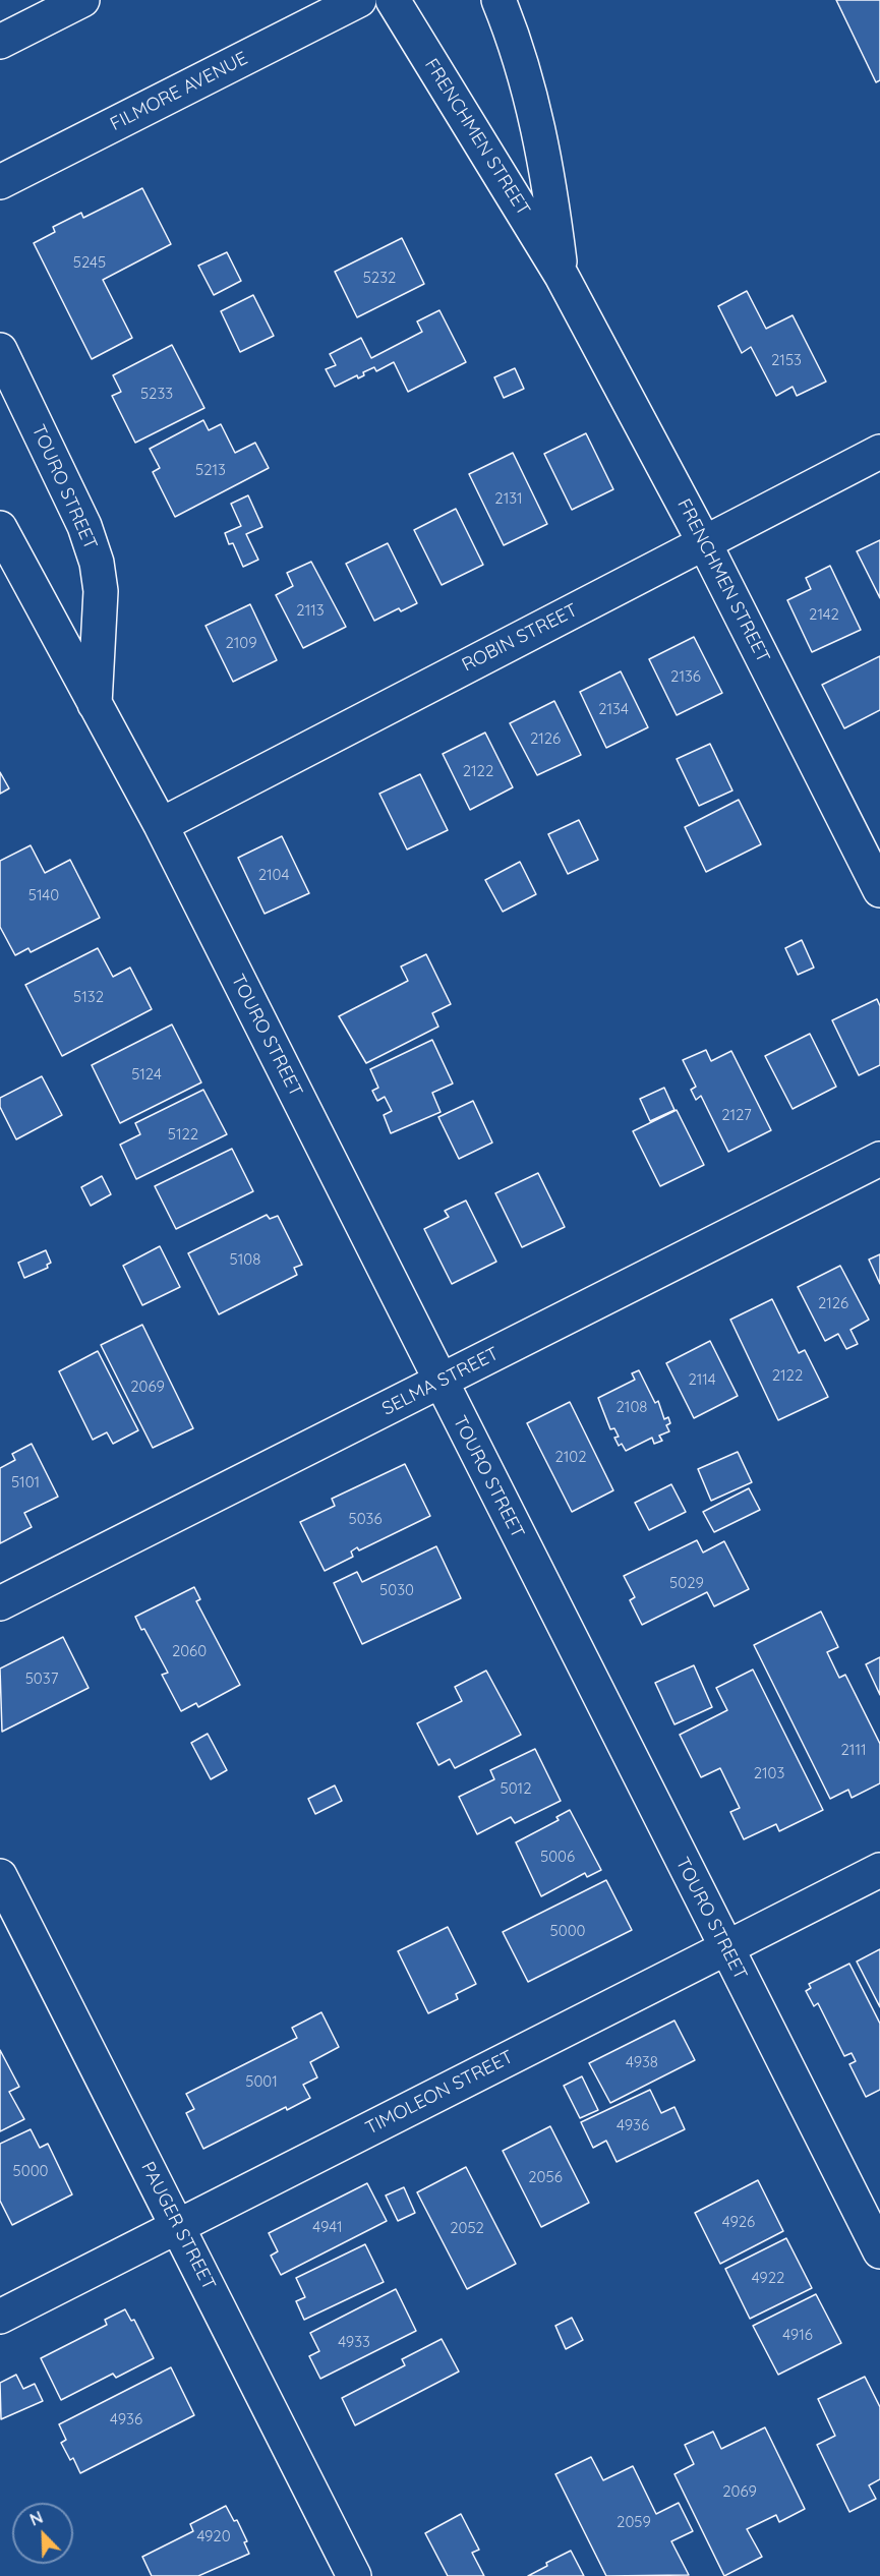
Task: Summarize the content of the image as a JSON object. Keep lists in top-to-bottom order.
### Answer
{
  "streets": {
    "street": [
      "FILMORE AVENUE",
      "FRENCHMEN STREET",
      "TOURO STREET",
      "ROBIN STREET",
      "SELMA STREET",
      "TIMOLEON STREET",
      "PAUGER STREET"
    ]
  },
  "crossings": [
    ["FRENCHMEN STREET", "ROBIN STREET"],
    ["TOURO STREET", "ROBIN STREET"],
    ["TOURO STREET", "SELMA STREET"],
    ["TOURO STREET", "TIMOLEON STREET"],
    ["TIMOLEON STREET", "PAUGER STREET"]
  ],
  "house_numbers": [
    "5245",
    "5232",
    "2153",
    "5233",
    "5213",
    "2131",
    "2113",
    "2142",
    "2109",
    "2136",
    "2134",
    "2126",
    "2122",
    "2104",
    "5140",
    "5132",
    "5124",
    "2127",
    "5122",
    "5108",
    "2126",
    "2122",
    "2114",
    "2069",
    "2108",
    "2102",
    "5101",
    "5036",
    "5029",
    "5030",
    "2060",
    "5037",
    "2111",
    "2103",
    "5012",
    "5006",
    "5000",
    "4938",
    "5001",
    "4936",
    "5000",
    "2056",
    "4926",
    "4941",
    "2052",
    "4922",
    "4916",
    "4933",
    "4936",
    "2069",
    "2059",
    "4920"
  ],
  "north": "top left"
}
